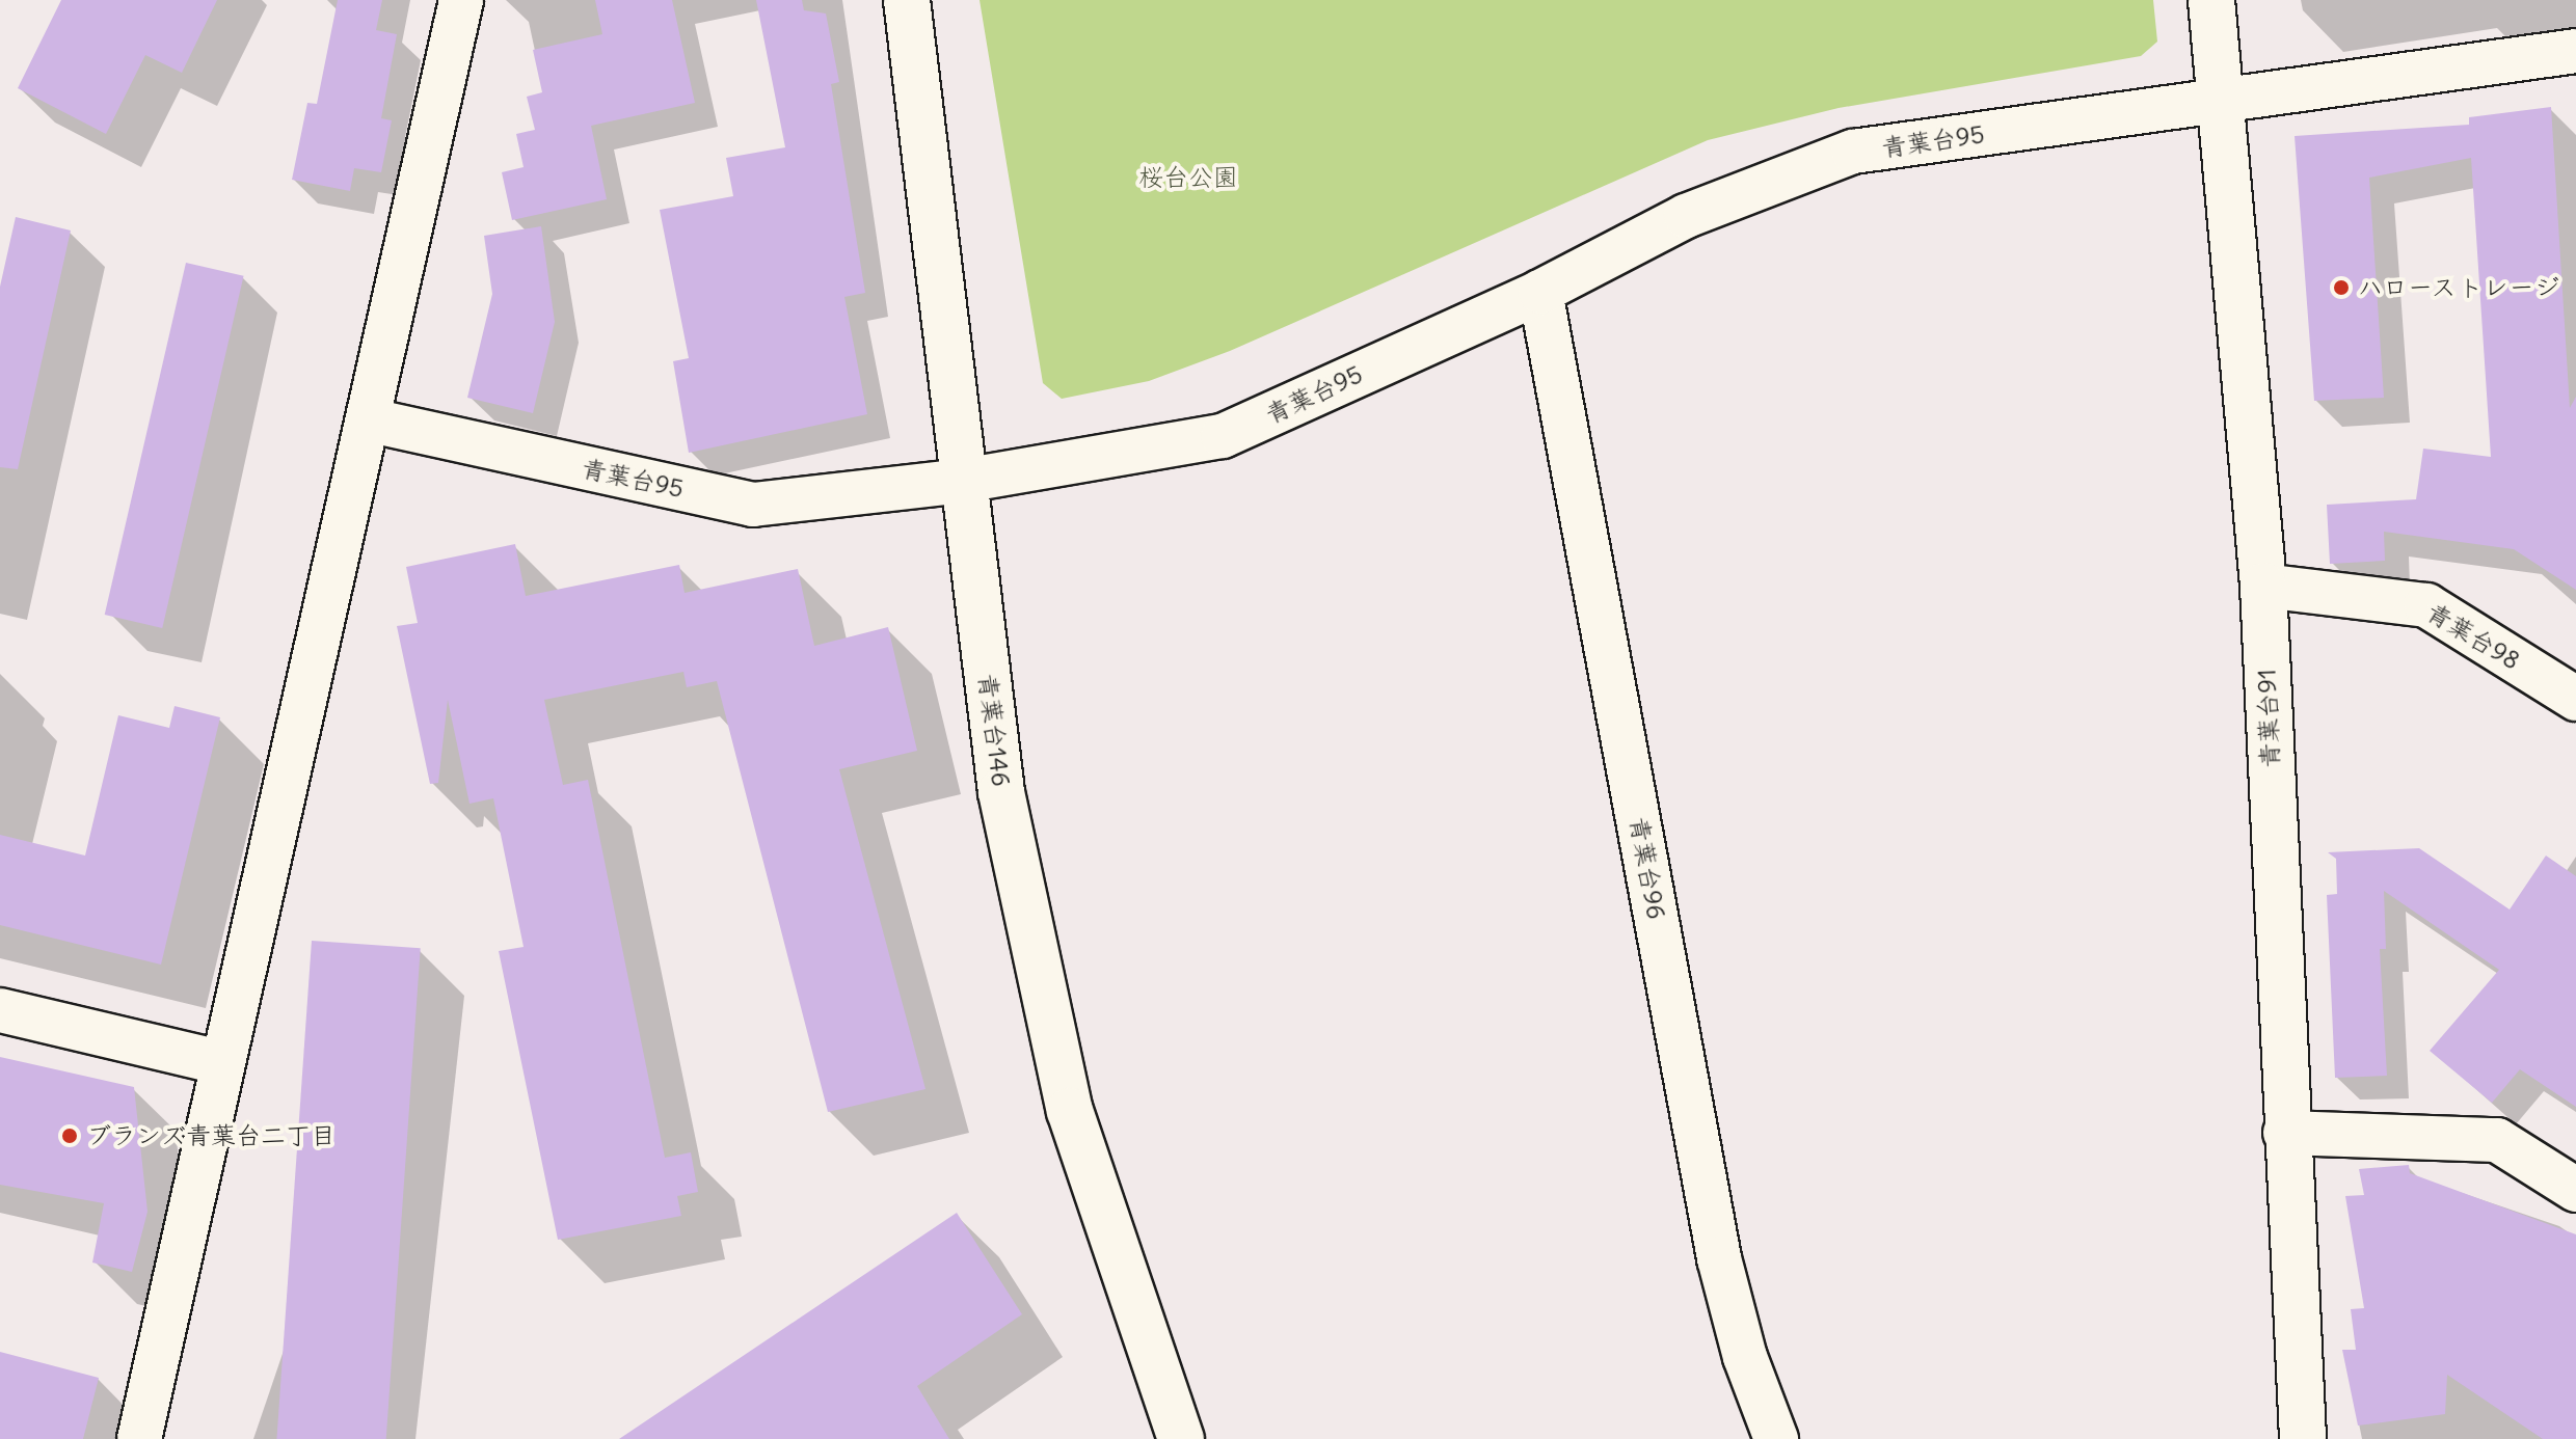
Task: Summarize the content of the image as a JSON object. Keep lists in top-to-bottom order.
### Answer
{
  "streets": {
    "street": [
      "青葉台95",
      "青葉台98",
      "青葉台91",
      "青葉台146",
      "青葉台96"
    ]
  },
  "crossings": [
    ["青葉台95", "青葉台91"],
    ["青葉台95", "青葉台146"],
    ["青葉台95", "青葉台96"],
    ["青葉台98", "青葉台91"]
  ],
  "parks": ["桜台公園"],
  "places": ["ハローストレージ", "ブランズ青葉台二丁目"]
}
